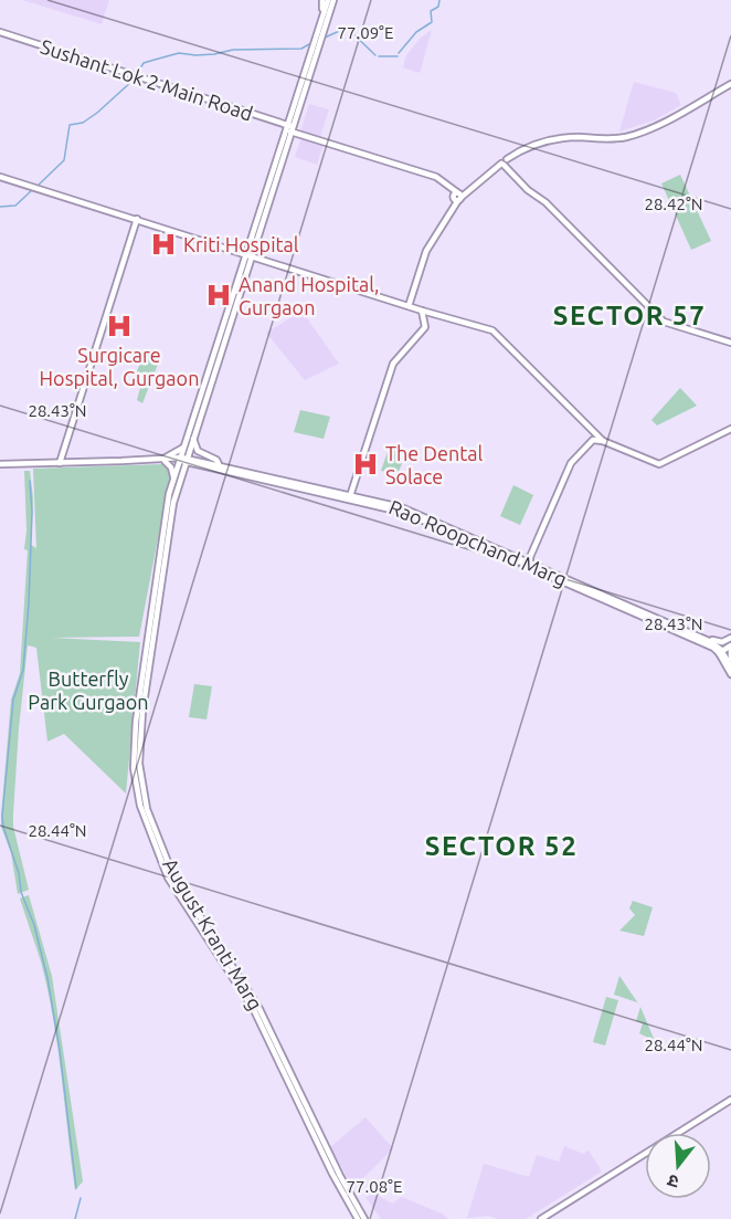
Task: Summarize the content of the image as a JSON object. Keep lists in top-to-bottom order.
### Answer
{
  "streets": {
    "main road": ["Sushant Lok 2 Main Road", "Rao Roopchand Marg", "August Kranti Marg"]
  },
  "districts": ["SECTOR 57", "SECTOR 52"],
  "parks": ["Butterfly Park Gurgaon"],
  "places": {
    "hospital": [
      "Kriti Hospital",
      "Anand Hospital, Gurgaon",
      "Surgicare Hospital, Gurgaon",
      "The Dental Solace"
    ]
  },
  "north": "bottom",
  "coordinates": [
    "77.09°E",
    "28.42°N",
    "28.43°N",
    "28.44°N",
    "77.08°E"
  ]
}
